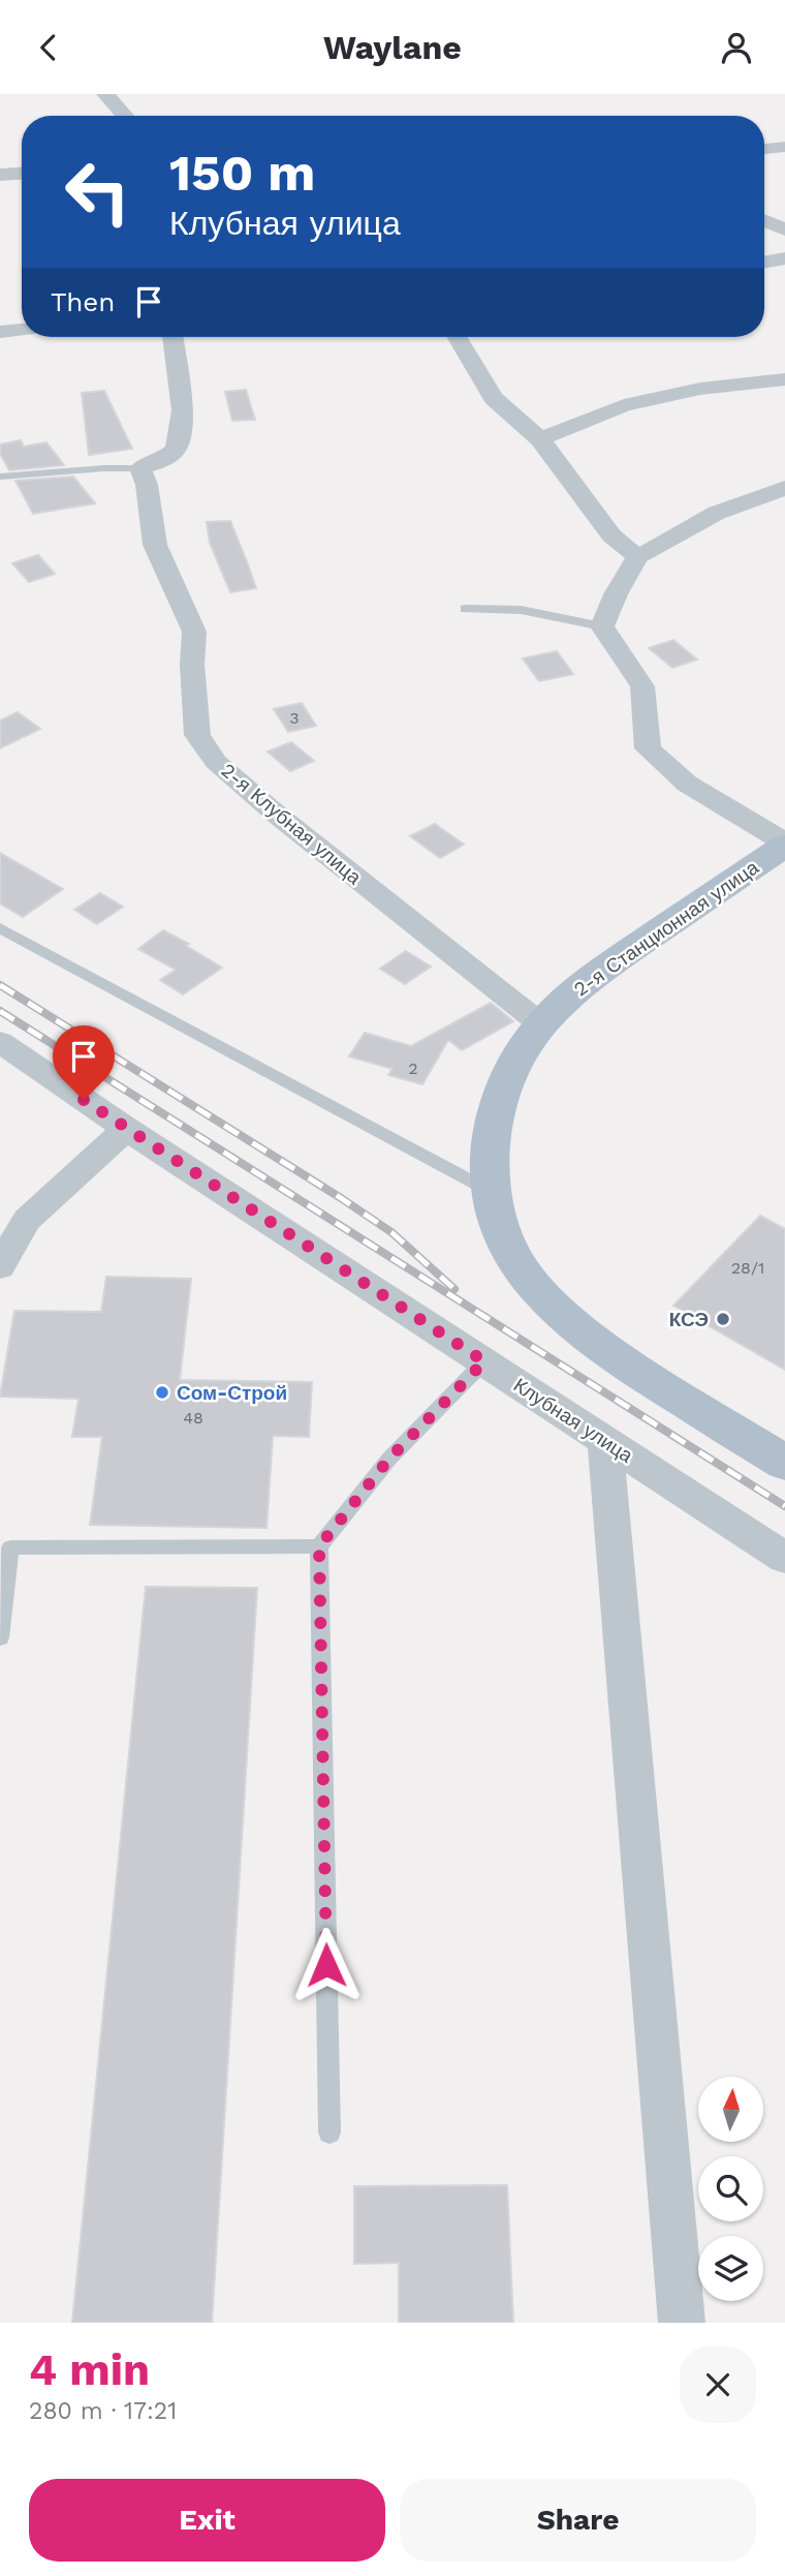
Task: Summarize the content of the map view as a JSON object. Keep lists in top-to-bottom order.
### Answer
{
  "streets": {
    "main road": ["2-я Станционная улица"],
    "street": ["2-я Клубная улица", "Клубная улица"]
  },
  "crossings": [
    ["2-я Клубная улица", "2-я Станционная улица"]
  ],
  "places": ["КСЭ", "Сом-Строй"],
  "house_numbers": [
    "3",
    "2",
    "28/1",
    "48"
  ],
  "north": "top",
  "page": {
    "header": "Waylane",
    "turn": ["150 m", "Клубная улица"],
    "then": "Then",
    "heading": ["4 min", "280 m · 17:21"],
    "buttons": ["Exit", "Share"]
  }
}
